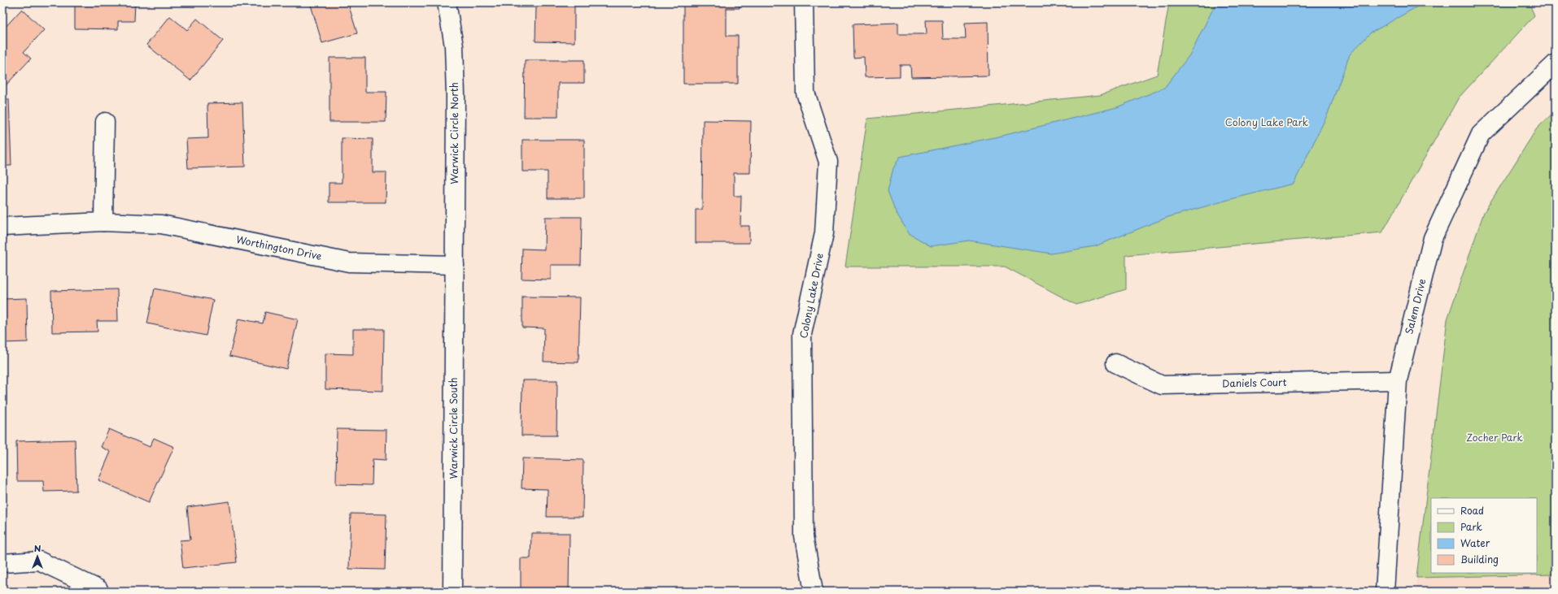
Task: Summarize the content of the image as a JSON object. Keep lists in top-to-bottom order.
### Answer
{
  "streets": {
    "street": [
      "Warwick Circle North",
      "Worthington Drive",
      "Colony Lake Drive",
      "Salem Drive",
      "Daniels Court",
      "Warwick Circle South"
    ]
  },
  "crossings": [
    ["Warwick Circle North", "Worthington Drive"],
    ["Warwick Circle North", "Warwick Circle South"],
    ["Worthington Drive", "Warwick Circle South"],
    ["Salem Drive", "Daniels Court"]
  ],
  "parks": ["Colony Lake Park", "Zocher Park"],
  "legend": [
    "Road",
    "Park",
    "Water",
    "Building"
  ],
  "north": "top"
}
